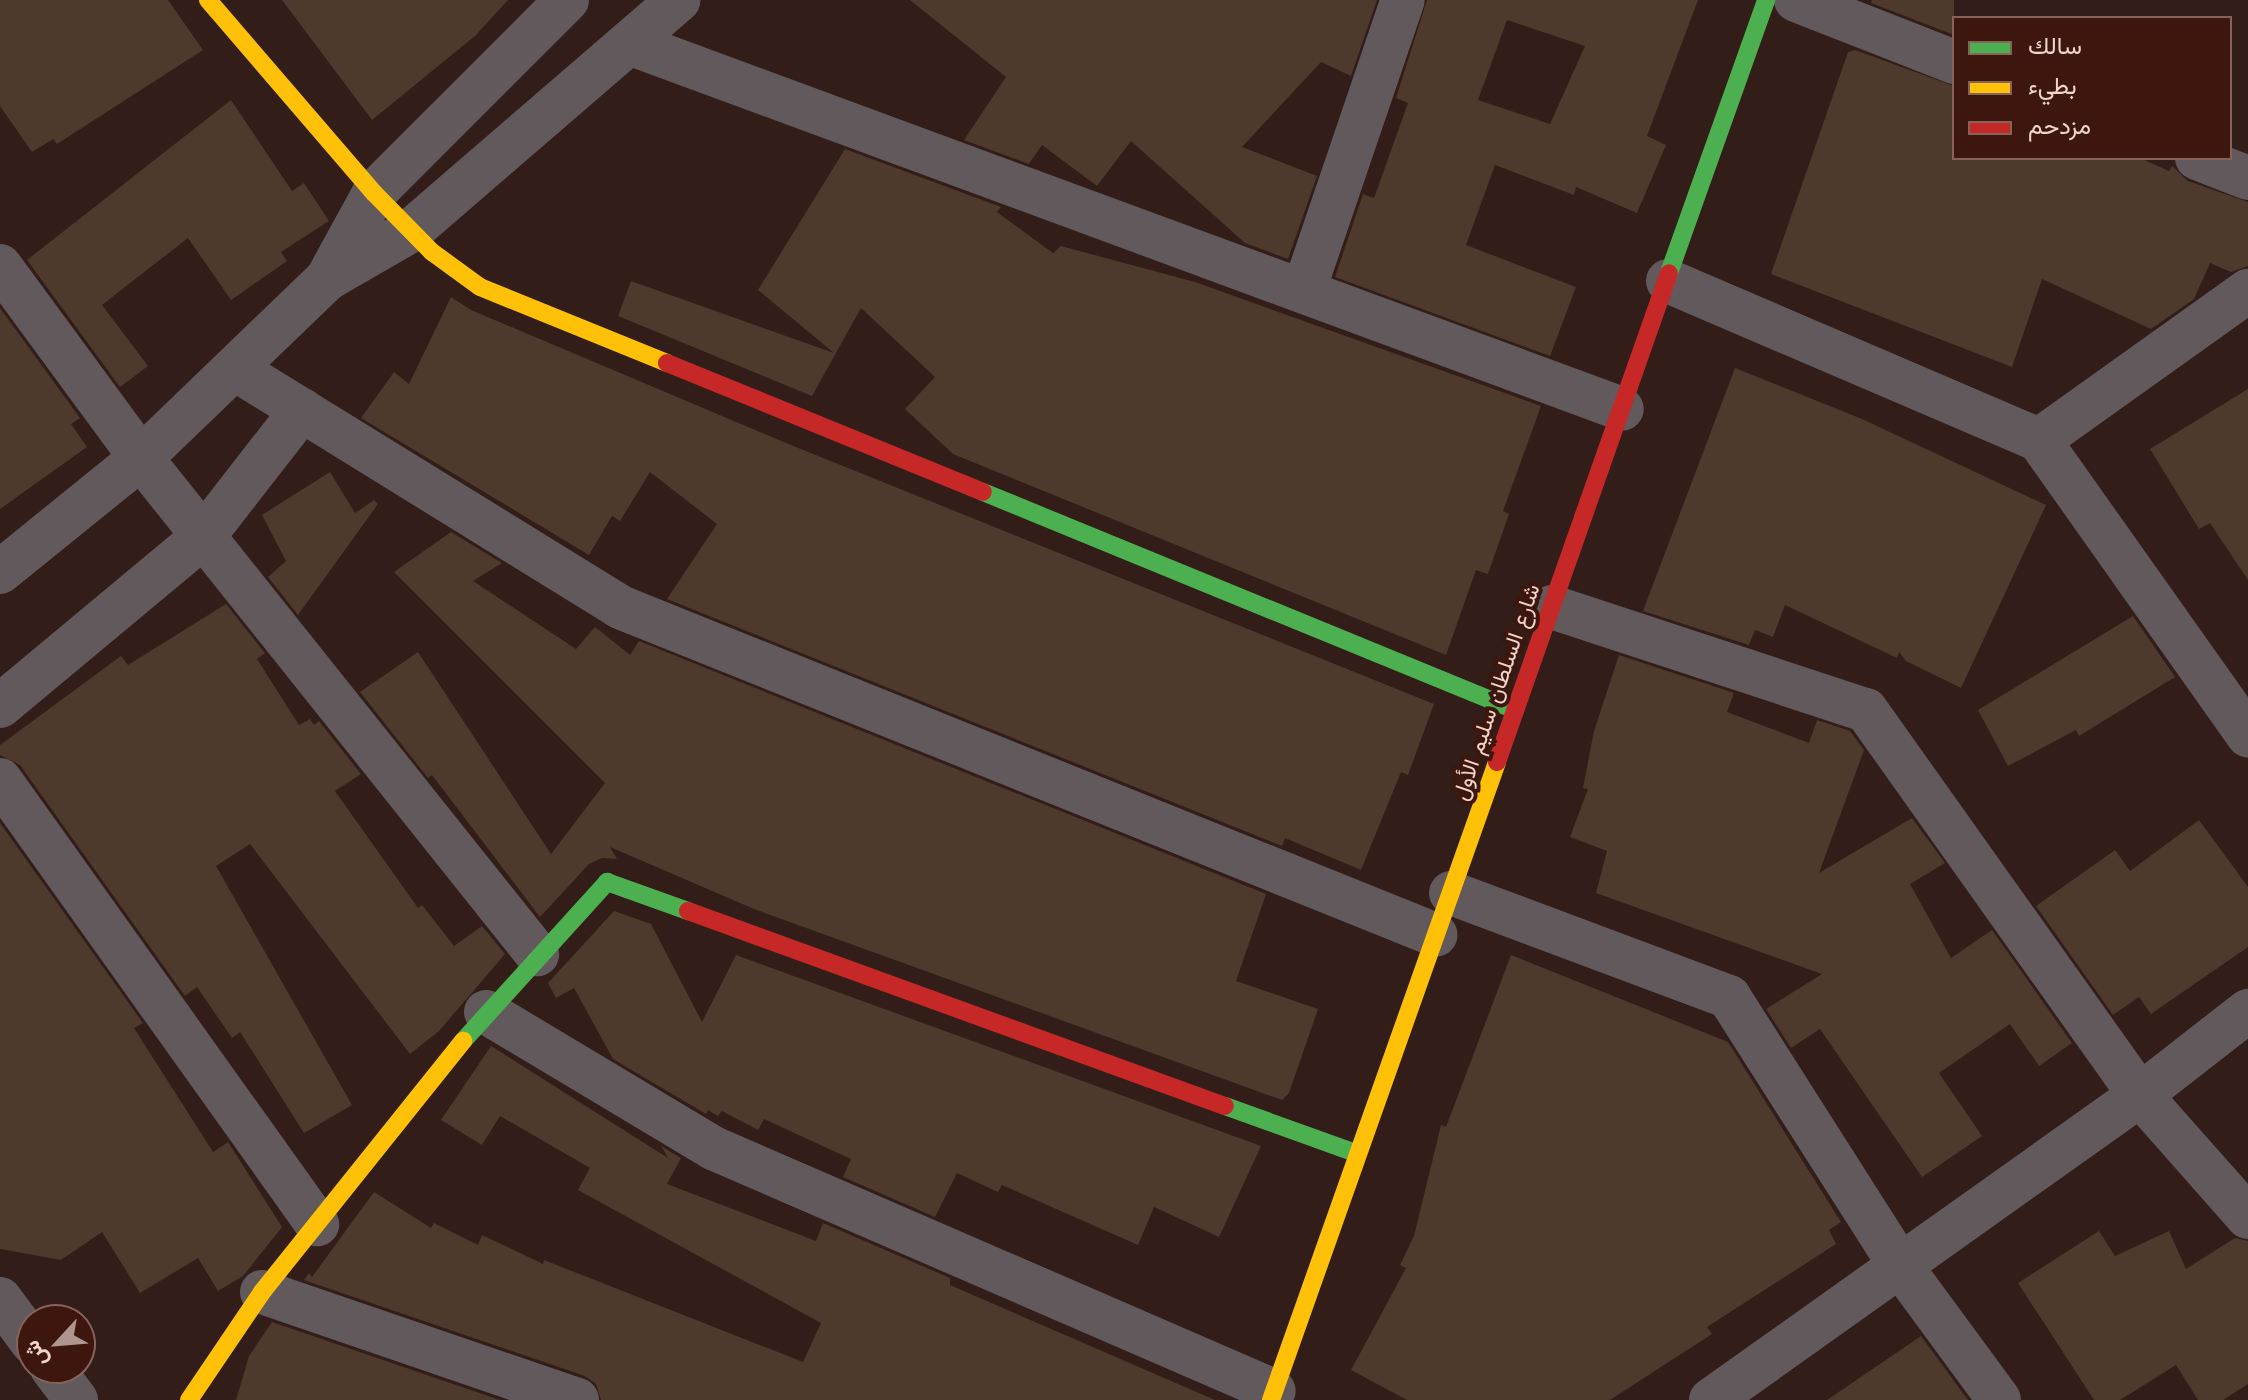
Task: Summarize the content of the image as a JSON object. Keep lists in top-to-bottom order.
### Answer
{
  "streets": {
    "street": ["شارع السلطان سليم الأول"]
  },
  "legend": ["سالك", "بطيء", "مزدحم"],
  "north": "bottom left"
}
